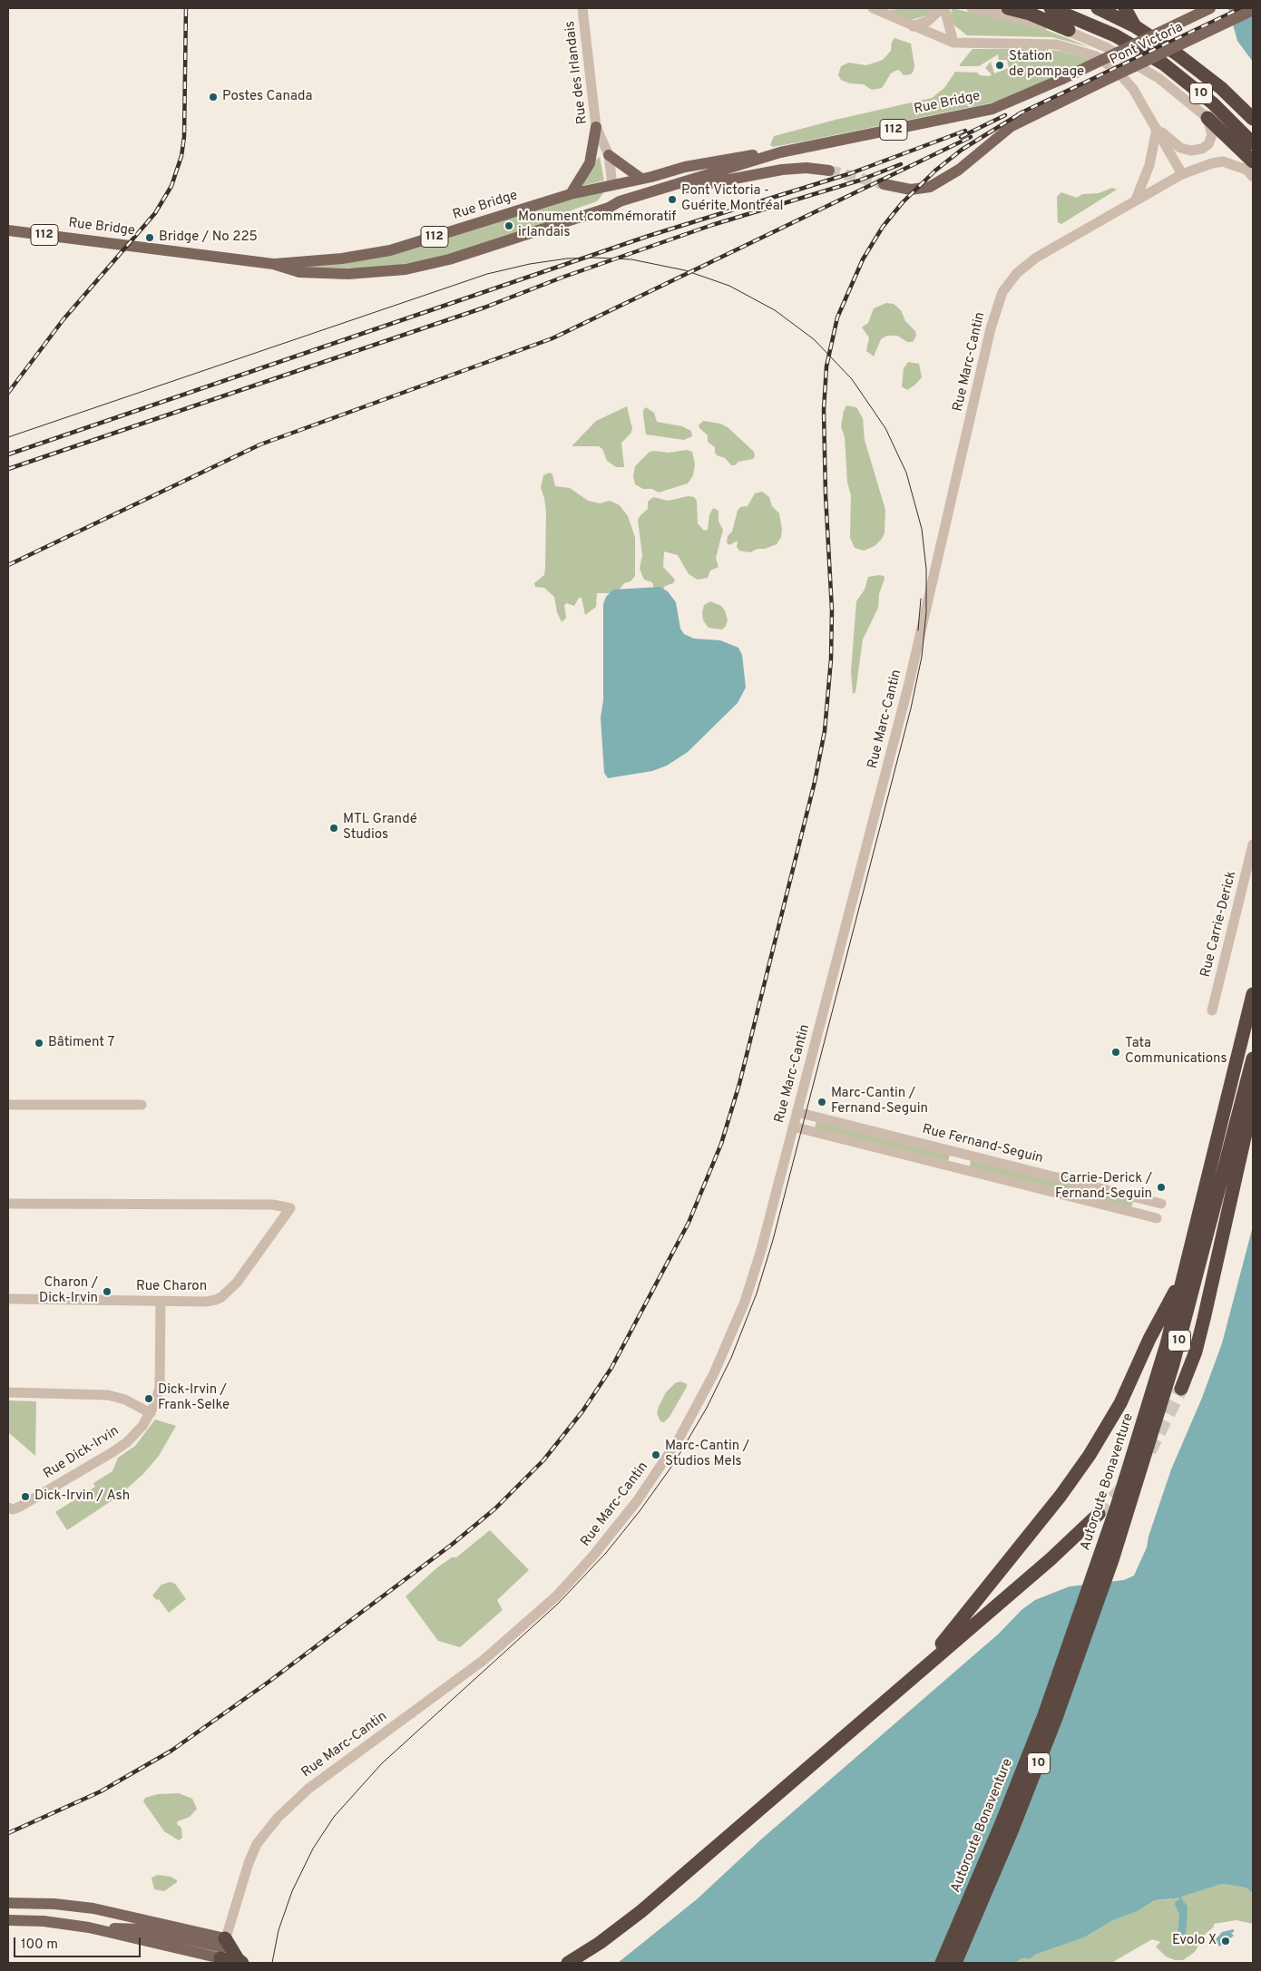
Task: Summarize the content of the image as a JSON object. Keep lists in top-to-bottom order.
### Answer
{
  "streets": {
    "highway": ["10", "Autoroute Bonaventure"],
    "main road": ["Pont Victoria", "Rue Bridge", "112"],
    "street": [
      "Rue des Irlandais",
      "Rue Marc-Cantin",
      "Rue Carrie-Derick",
      "Rue Fernand-Seguin",
      "Rue Charon",
      "Rue Dick-Irvin"
    ]
  },
  "crossings": [
    ["Pont Victoria", "Rue Bridge"],
    ["Rue des Irlandais", "Rue Bridge"],
    ["Rue Marc-Cantin", "Rue Fernand-Seguin"],
    ["Rue Charon", "Rue Dick-Irvin"]
  ],
  "places": [
    "Station de pompage",
    "Postes Canada",
    "Pont Victoria - Guérite Montréal",
    "Monument commémoratif irlandais",
    "Bridge / No 225",
    "MTL Grandé Studios",
    "Bâtiment 7",
    "Tata Communications",
    "Marc-Cantin / Fernand-Seguin",
    "Carrie-Derick / Fernand-Seguin",
    "Charon / Dick-Irvin",
    "Dick-Irvin / Frank-Selke",
    "Marc-Cantin / Studios Mels",
    "Dick-Irvin / Ash",
    "Evolo X"
  ],
  "scale_bar": "100 m"
}
